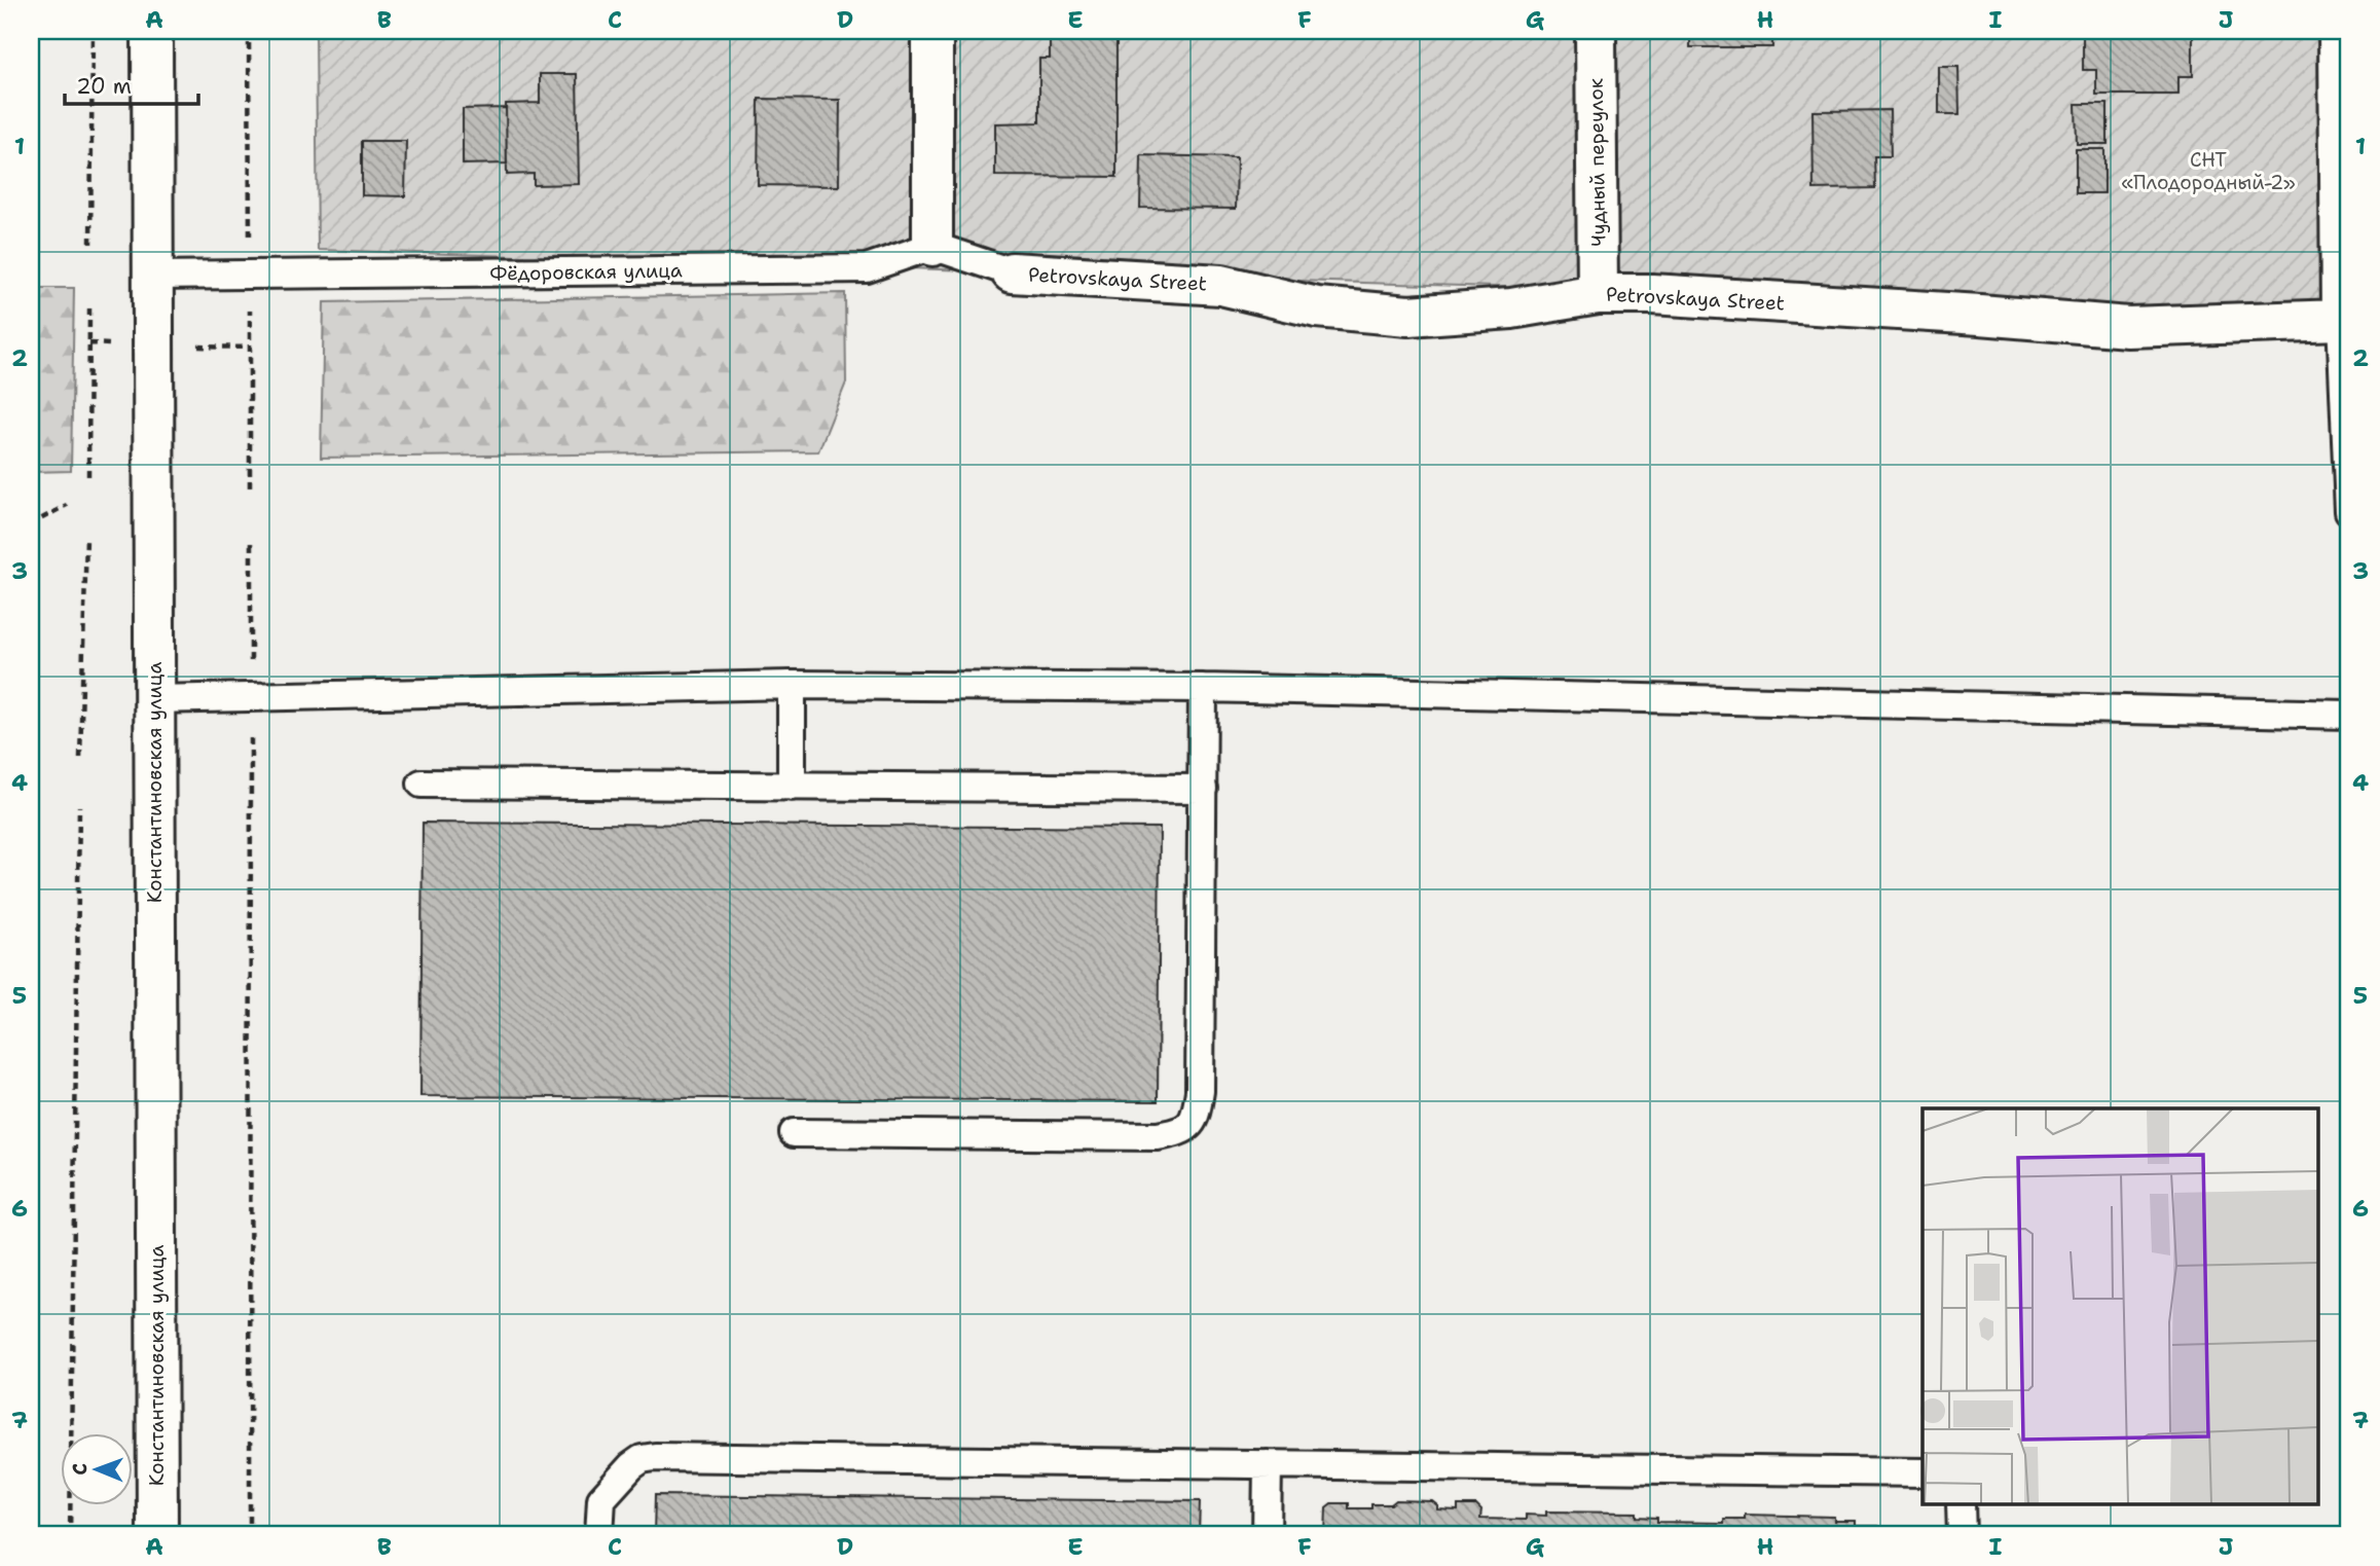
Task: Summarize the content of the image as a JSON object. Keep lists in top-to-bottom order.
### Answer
{
  "streets": {
    "street": ["Чудный переулок", "Petrovskaya Street", "Константиновская улица"],
    "lane": ["Фёдоровская улица"]
  },
  "crossings": [
    ["Чудный переулок", "Petrovskaya Street"],
    ["Фёдоровская улица", "Константиновская улица"]
  ],
  "parks": ["СНТ «Плодородный-2»"],
  "scale_bar": "20 m",
  "north": "left",
  "grid": {
    "columns": [
      "A",
      "B",
      "C",
      "D",
      "E",
      "F",
      "G",
      "H",
      "I",
      "J"
    ],
    "rows": [
      "1",
      "2",
      "3",
      "4",
      "5",
      "6",
      "7"
    ]
  }
}
